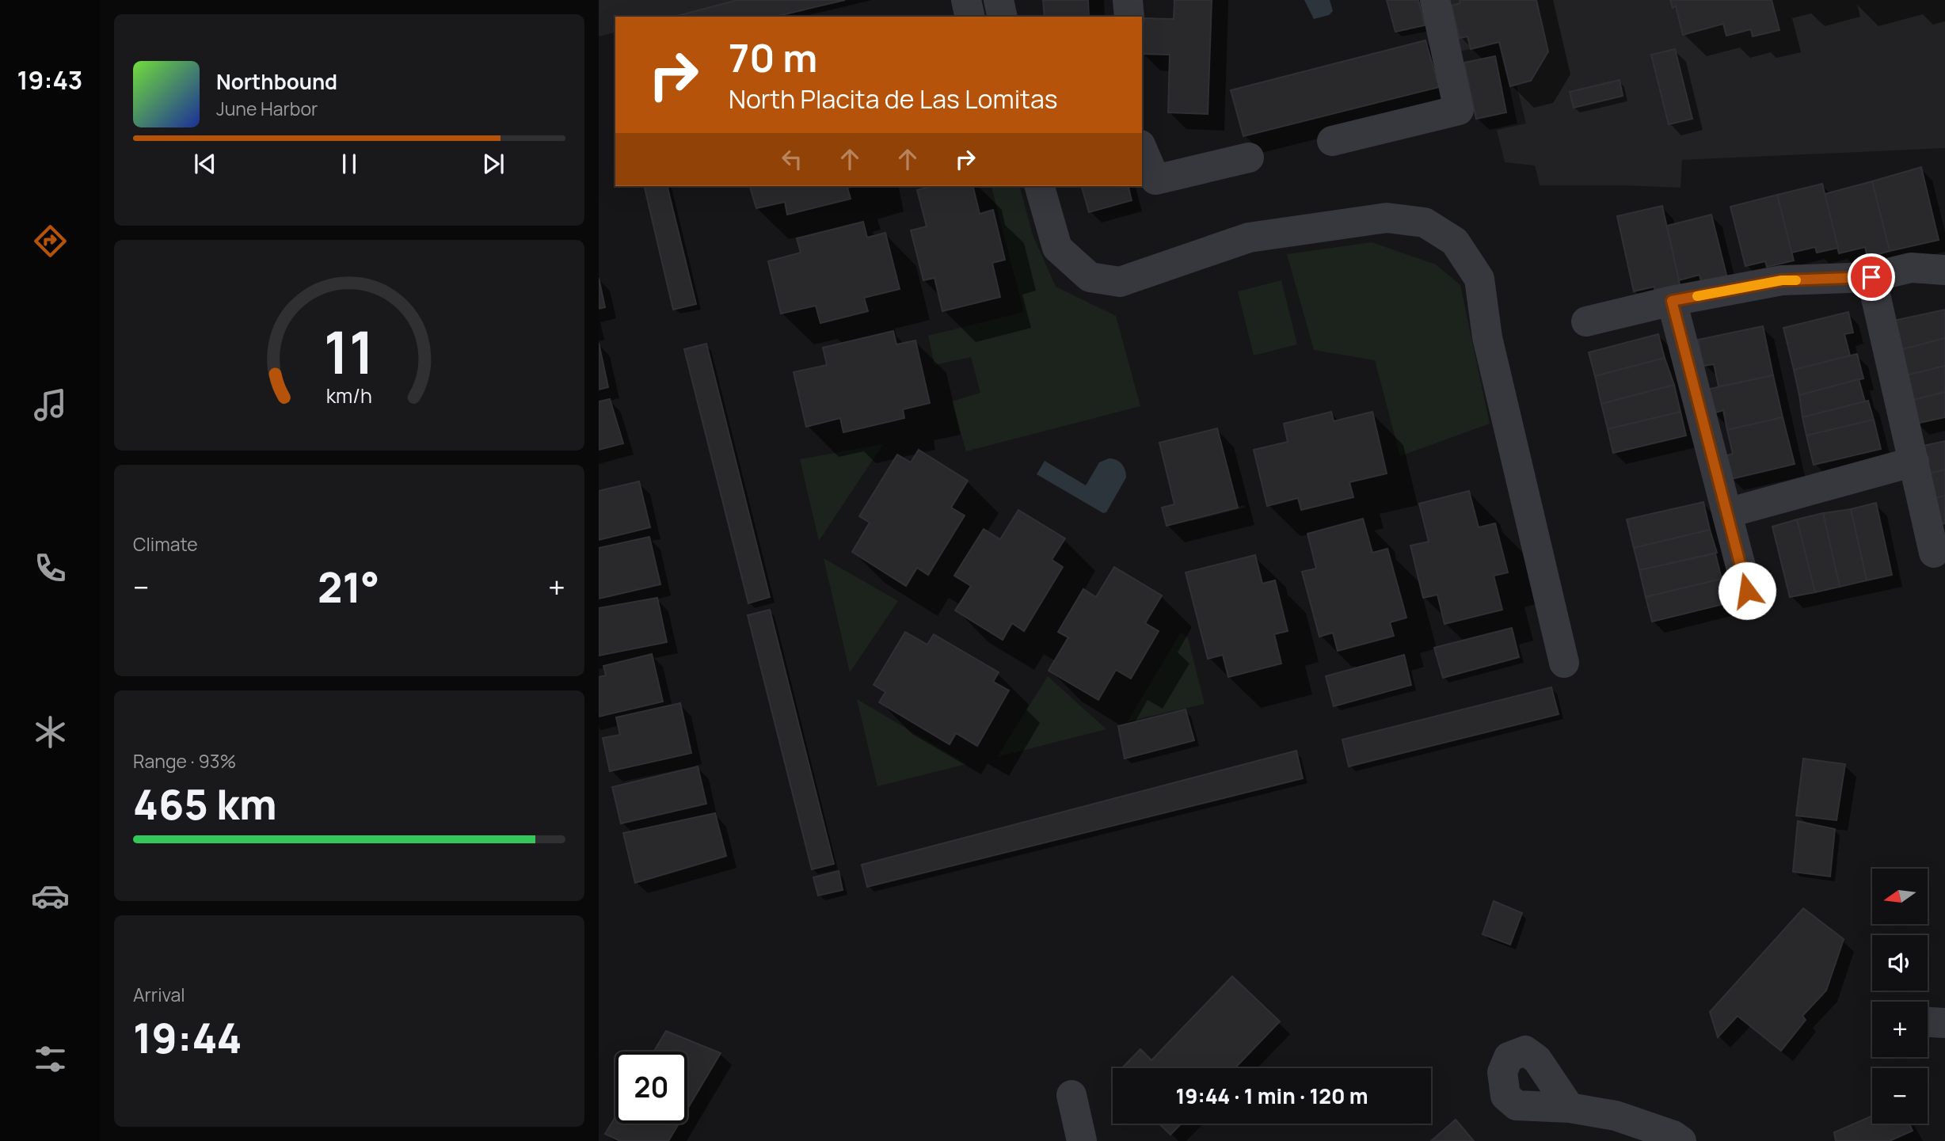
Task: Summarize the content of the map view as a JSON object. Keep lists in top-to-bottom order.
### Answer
{
  "north": "left",
  "page": {
    "tabs": "19:43",
    "turn": ["70 m", "North Placita de Las Lomitas"],
    "song": ["Northbound", "June Harbor"],
    "tile": [
      "Climate",
      ["Range · 93%", "465 km"],
      ["Arrival", "19:44"]
    ],
    "heat": ["−", "21°", "+"],
    "map_buttons": ["+", "−"],
    "limit": "20",
    "trip": "19:44 · 1 min · 120 m",
    "gauge": ["11", "km/h"]
  }
}
